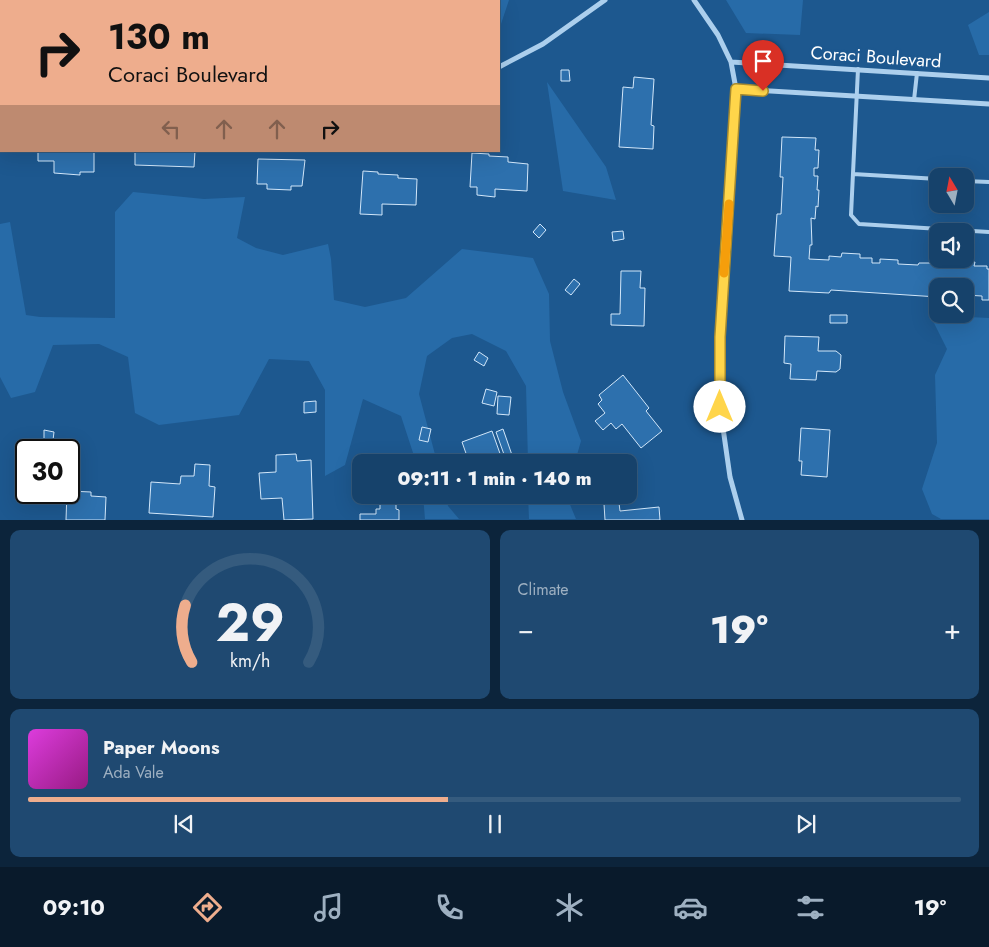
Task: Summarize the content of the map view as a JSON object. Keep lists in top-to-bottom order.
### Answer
{
  "streets": {
    "street": ["Coraci Boulevard"]
  },
  "north": "top",
  "page": {
    "turn": ["130 m", "Coraci Boulevard"],
    "limit": "30",
    "trip": "09:11 · 1 min · 140 m",
    "tile": "Climate",
    "heat": ["−", "19°", "+"],
    "song": ["Paper Moons", "Ada Vale"],
    "tabs": ["09:10", "19°"],
    "gauge": ["29", "km/h"]
  }
}
